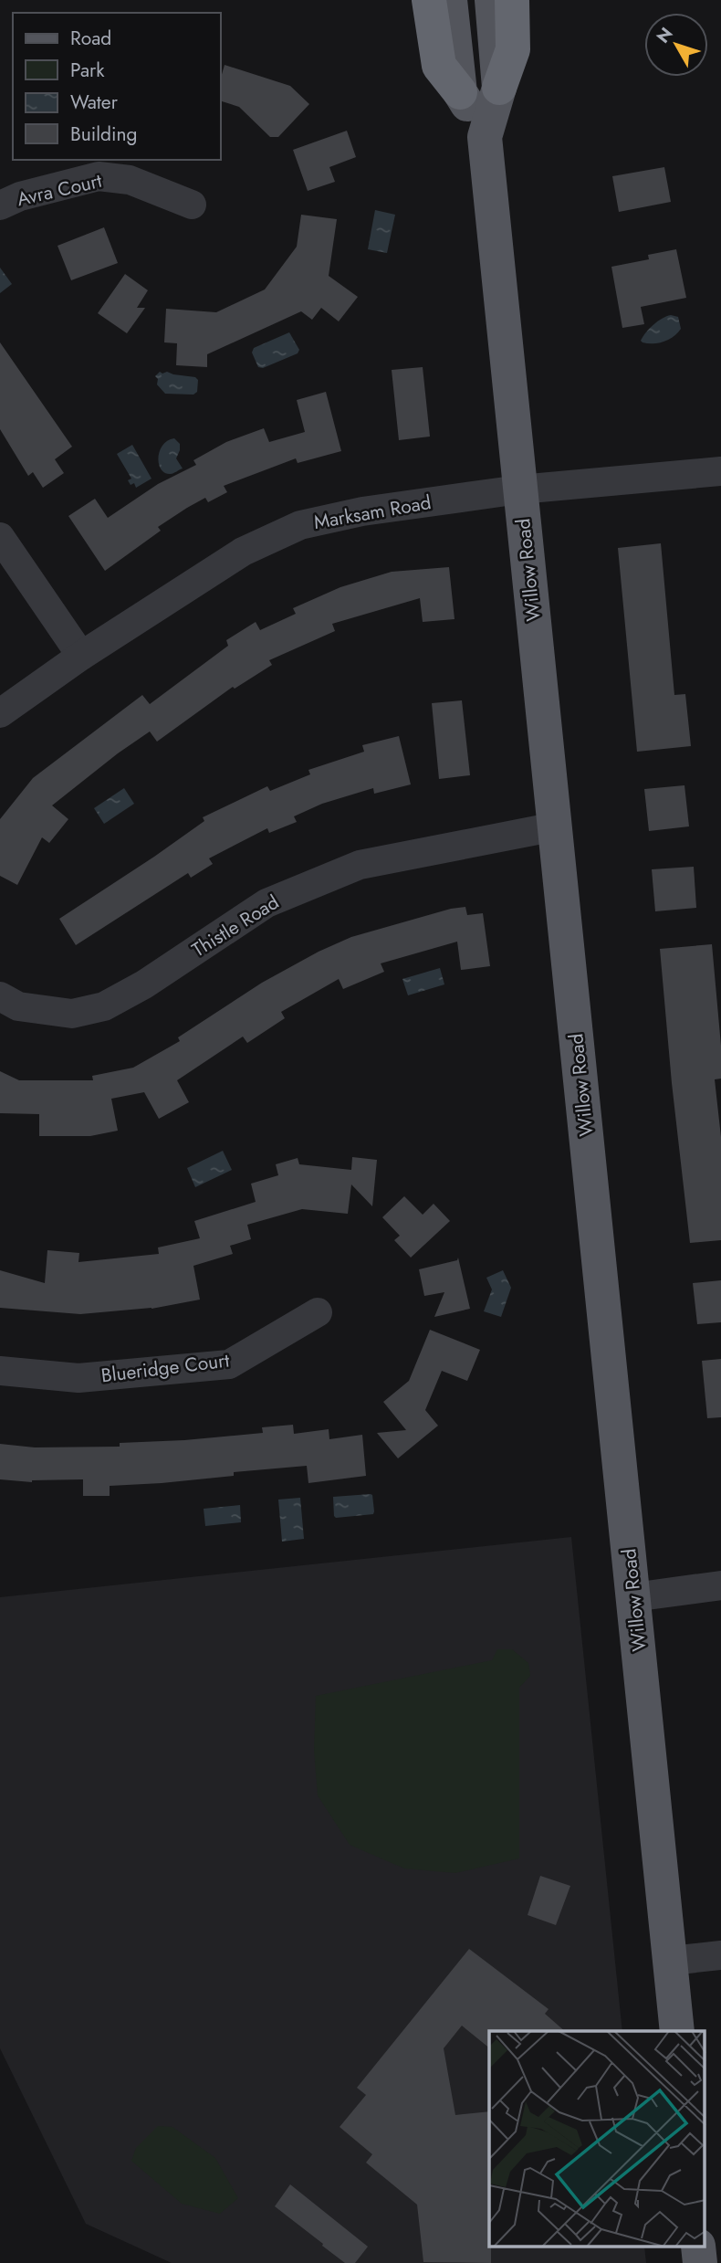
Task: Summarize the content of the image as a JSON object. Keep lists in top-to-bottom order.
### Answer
{
  "streets": {
    "main road": ["Willow Road"],
    "street": [
      "Avra Court",
      "Marksam Road",
      "Thistle Road",
      "Blueridge Court"
    ]
  },
  "crossings": [
    ["Marksam Road", "Willow Road"],
    ["Willow Road", "Thistle Road"]
  ],
  "legend": [
    "Road",
    "Park",
    "Water",
    "Building"
  ],
  "north": "top left"
}
